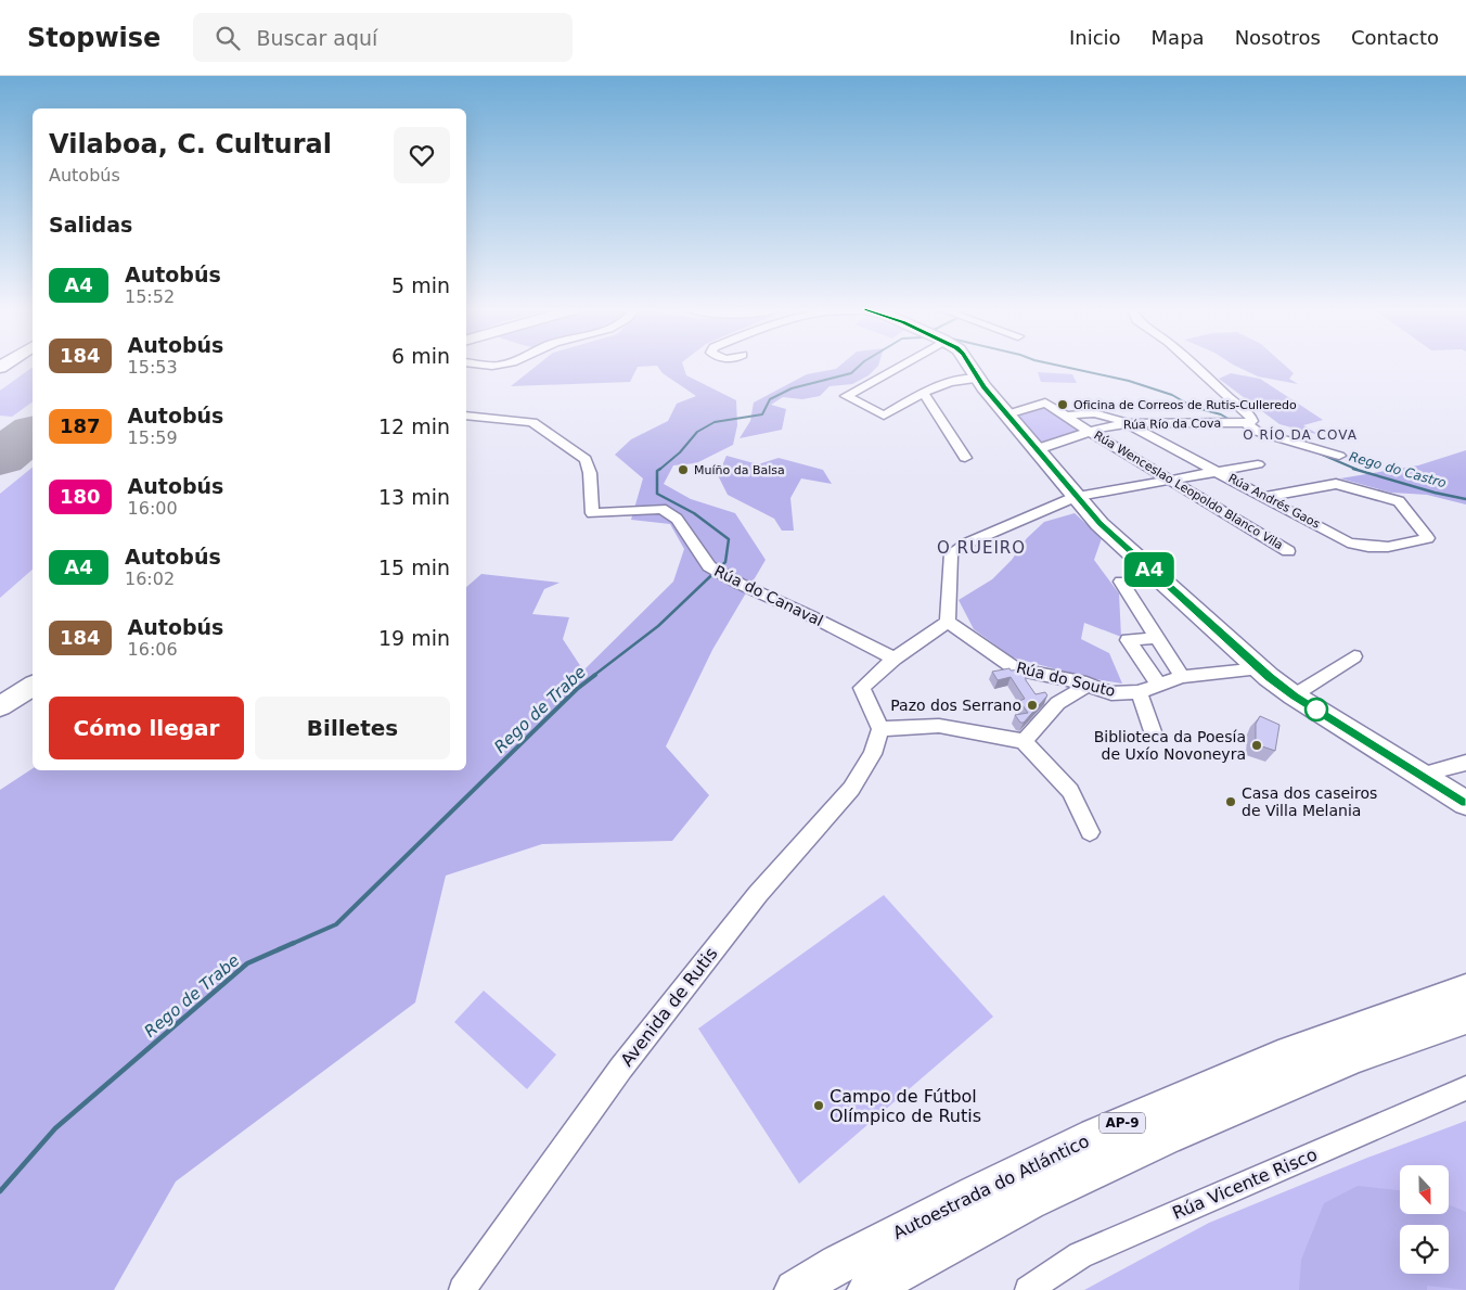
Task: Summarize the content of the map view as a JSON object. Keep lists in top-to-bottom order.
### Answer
{
  "streets": {
    "highway": ["AP-9", "Autoestrada do Atlántico"],
    "street": [
      "Rúa Río da Cova",
      "Rúa Wenceslao Leopoldo Blanco Vila",
      "Rúa Andrés Gaos",
      "Rúa do Canaval",
      "Rúa do Souto",
      "Avenida de Rutis",
      "Rúa Vicente Risco"
    ]
  },
  "crossings": [
    ["Rúa Río da Cova", "Rúa Wenceslao Leopoldo Blanco Vila"],
    ["Rúa Río da Cova", "Rúa Andrés Gaos"]
  ],
  "districts": ["O RÍO DA COVA", "O RUEIRO"],
  "water": ["Rego do Castro", "Rego de Trabe"],
  "places": [
    "Oficina de Correos de Rutis-Culleredo",
    "Muíño da Balsa",
    "Pazo dos Serrano",
    "Biblioteca da Poesía de Uxío Novoneyra",
    "Casa dos caseiros de Villa Melania",
    "Campo de Fútbol Olímpico de Rutis"
  ],
  "lines": ["bus line A4"],
  "north": "bottom",
  "page": {
    "header": "Stopwise",
    "search": "Buscar aquí",
    "nav": [
      "Inicio",
      "Mapa",
      "Nosotros",
      "Contacto"
    ],
    "on_map": "A4",
    "heading": [
      ["Vilaboa, C. Cultural", "Autobús"],
      "Salidas"
    ],
    "list": [
      {
        "mark": "A4",
        "name": "Autobús",
        "note": "15:52",
        "value": "5 min"
      },
      {
        "mark": "184",
        "name": "Autobús",
        "note": "15:53",
        "value": "6 min"
      },
      {
        "mark": "187",
        "name": "Autobús",
        "note": "15:59",
        "value": "12 min"
      },
      {
        "mark": "180",
        "name": "Autobús",
        "note": "16:00",
        "value": "13 min"
      },
      {
        "mark": "A4",
        "name": "Autobús",
        "note": "16:02",
        "value": "15 min"
      },
      {
        "mark": "184",
        "name": "Autobús",
        "note": "16:06",
        "value": "19 min"
      }
    ],
    "buttons": ["Cómo llegar", "Billetes"]
  }
}
